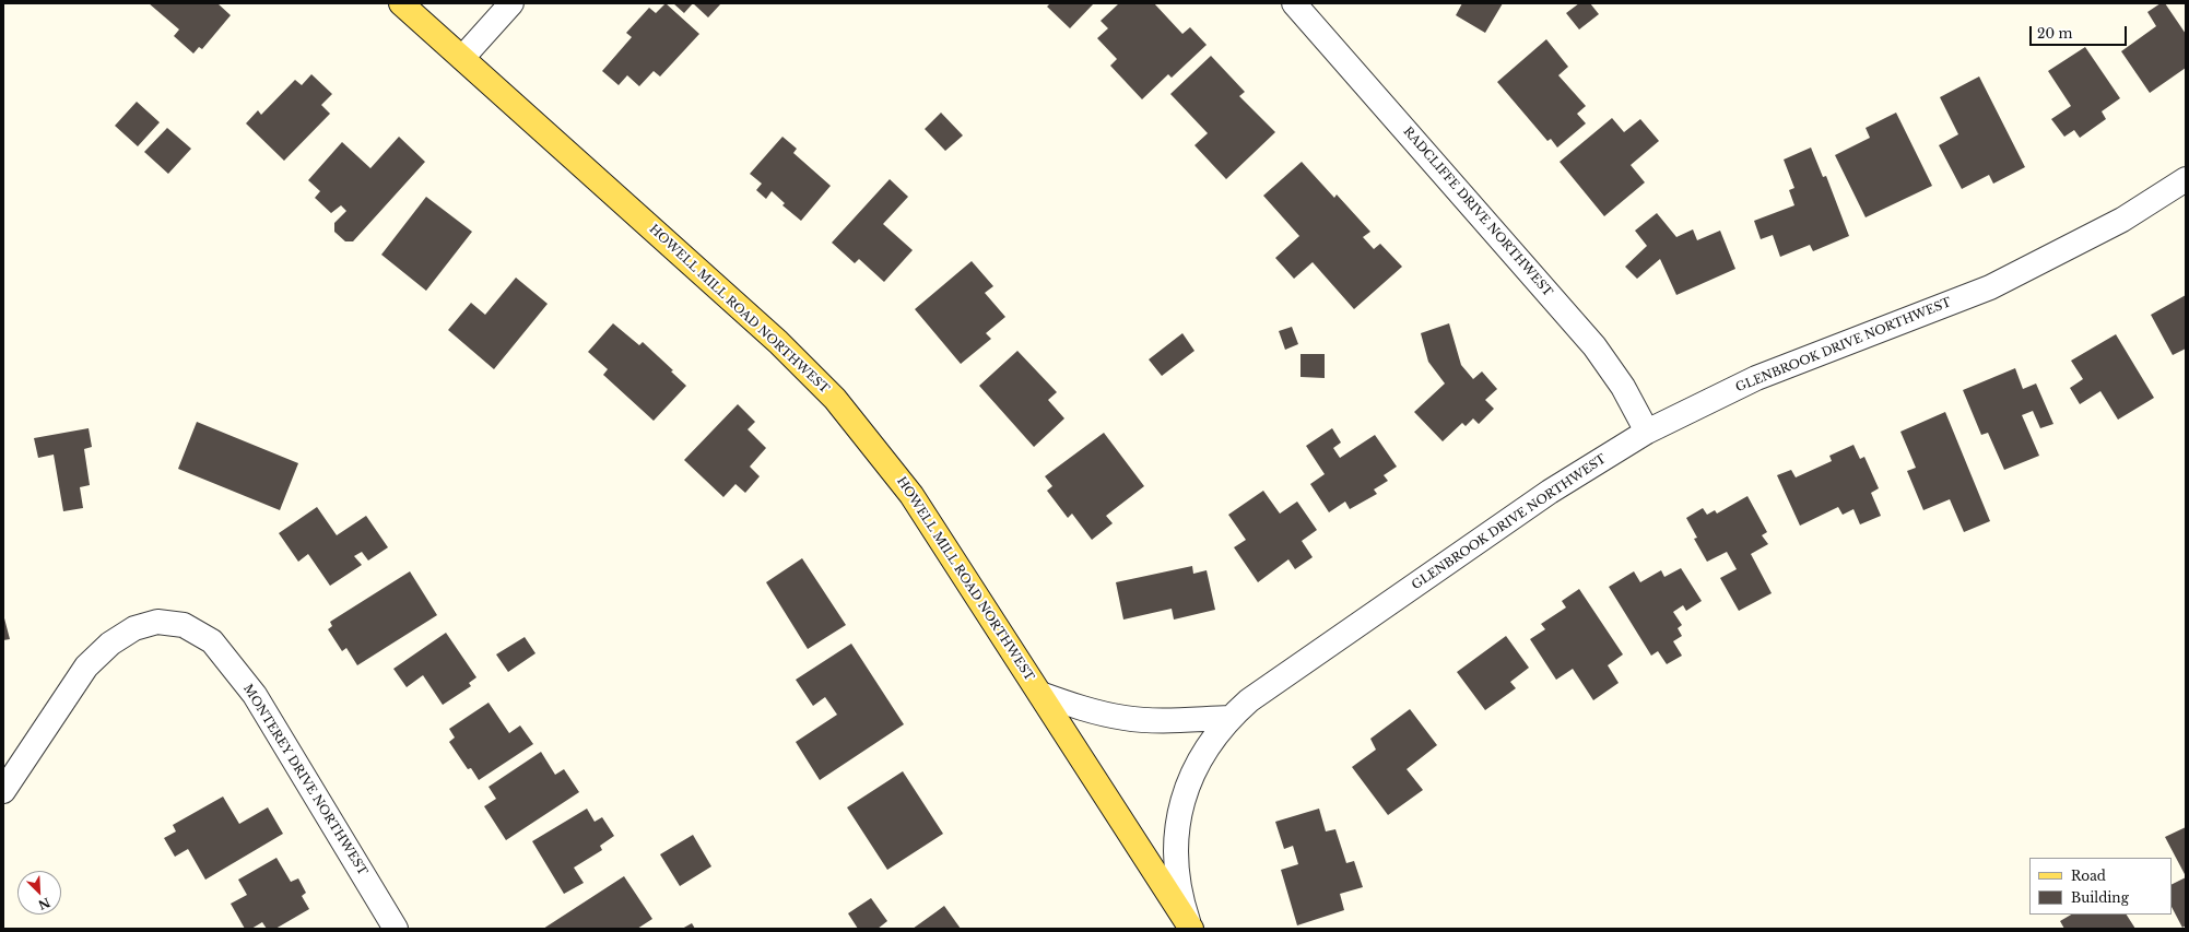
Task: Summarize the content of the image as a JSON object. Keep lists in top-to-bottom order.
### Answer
{
  "streets": {
    "main road": ["HOWELL MILL ROAD NORTHWEST"],
    "street": ["RADCLIFFE DRIVE NORTHWEST", "GLENBROOK DRIVE NORTHWEST", "MONTEREY DRIVE NORTHWEST"]
  },
  "crossings": [
    ["RADCLIFFE DRIVE NORTHWEST", "GLENBROOK DRIVE NORTHWEST"],
    ["HOWELL MILL ROAD NORTHWEST", "GLENBROOK DRIVE NORTHWEST"]
  ],
  "legend": ["Road", "Building"],
  "scale_bar": "20 m",
  "north": "bottom right"
}
